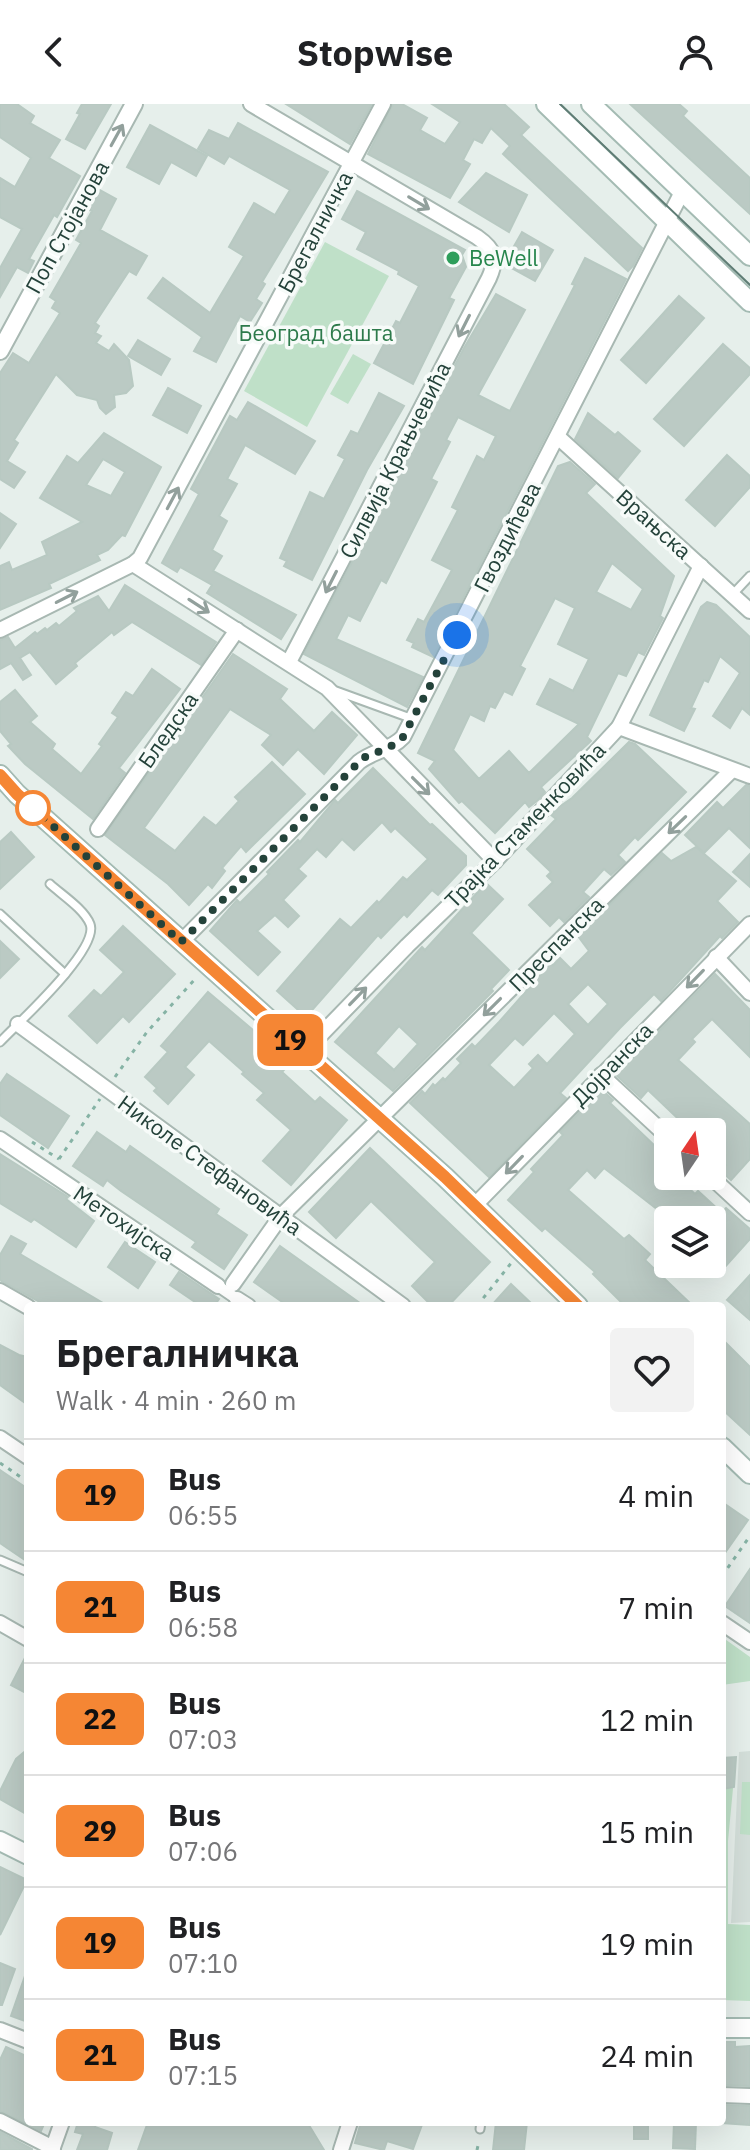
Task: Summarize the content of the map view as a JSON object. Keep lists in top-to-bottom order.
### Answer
{
  "streets": {
    "street": [
      "Поп Стојанова",
      "Брегалничка",
      "Силвија Крањчевића",
      "Врањска",
      "Гвоздићева",
      "Бледска",
      "Трајка Стаменковића",
      "Преспанска",
      "Дојранска",
      "Николе Стефановића",
      "Метохијска"
    ]
  },
  "crossings": [
    ["Брегалничка", "Силвија Крањчевића"],
    ["Врањска", "Гвоздићева"],
    ["Врањска", "Трајка Стаменковића"],
    ["Преспанска", "Николе Стефановића"],
    ["Преспанска", "Метохијска"]
  ],
  "one_way": [
    "Поп Стојанова",
    "Брегалничка",
    "Силвија Крањчевића",
    "Трајка Стаменковића",
    "Преспанска",
    "Дојранска"
  ],
  "parks": ["Београд башта"],
  "places": ["BeWell"],
  "lines": ["bus line 19"],
  "north": "top",
  "page": {
    "header": "Stopwise",
    "on_map": "19",
    "heading": ["Брегалничка", "Walk · 4 min · 260 m"],
    "list": [
      {
        "mark": "19",
        "name": "Bus",
        "note": "06:55",
        "value": "4 min"
      },
      {
        "mark": "21",
        "name": "Bus",
        "note": "06:58",
        "value": "7 min"
      },
      {
        "mark": "22",
        "name": "Bus",
        "note": "07:03",
        "value": "12 min"
      },
      {
        "mark": "29",
        "name": "Bus",
        "note": "07:06",
        "value": "15 min"
      },
      {
        "mark": "19",
        "name": "Bus",
        "note": "07:10",
        "value": "19 min"
      },
      {
        "mark": "21",
        "name": "Bus",
        "note": "07:15",
        "value": "24 min"
      }
    ]
  }
}
